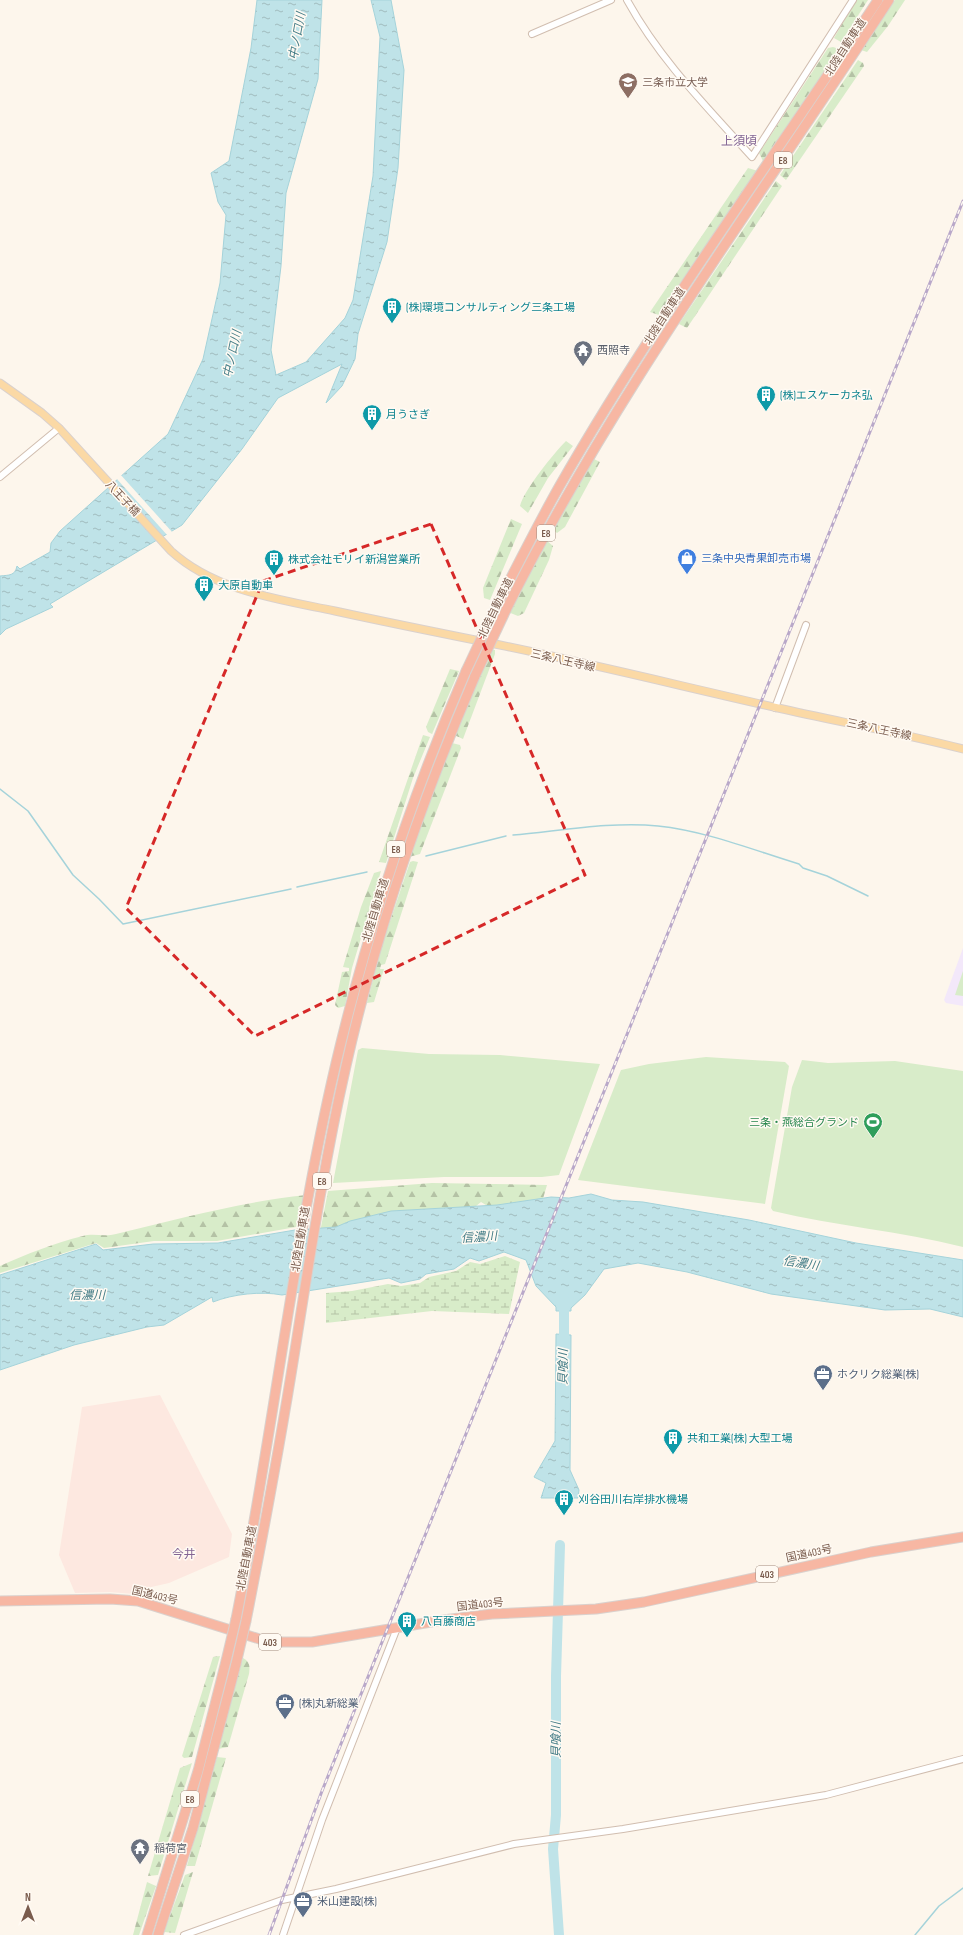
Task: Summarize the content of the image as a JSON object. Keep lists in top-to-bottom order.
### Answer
{
  "streets": {
    "highway": [
      "北陸自動車道",
      "E8",
      "国道403号",
      "403"
    ],
    "main road": ["八王子橋", "三条八王寺線"]
  },
  "crossings": [
    ["八王子橋", "三条八王寺線"]
  ],
  "districts": ["上須頃", "今井"],
  "water": ["中ノ口川", "信濃川", "貝喰川"],
  "places": {
    "school or university": ["三条市立大学"],
    "building": [
      "(株)環境コンサルティング三条工場",
      "(株)エスケーカネ弘",
      "月うさぎ",
      "株式会社モリイ新潟営業所",
      "大原自動車",
      "共和工業(株) 大型工場",
      "刈谷田川右岸排水機場",
      "八百藤商店"
    ],
    "temple": ["西照寺", "稲荷宮"],
    "shop": ["三条中央青果卸売市場"],
    "sports": ["三条・燕総合グランド"],
    "office": ["ホクリク総業(株)", "(株)丸新総業", "米山建設(株)"]
  },
  "north": "top"
}
